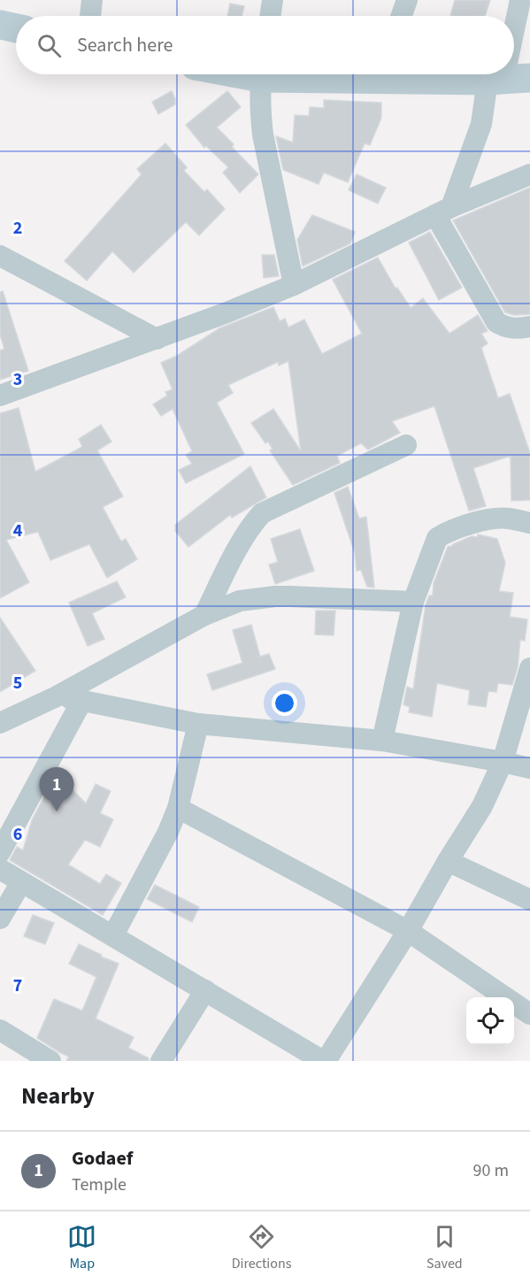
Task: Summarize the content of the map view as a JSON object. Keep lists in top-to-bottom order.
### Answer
{
  "page": {
    "search": "Search here",
    "pins": "1",
    "heading": "Nearby",
    "list": [
      {
        "mark": "1",
        "name": "Godaef",
        "note": "Temple",
        "value": "90 m"
      }
    ],
    "nav": ["Map", "Directions", "Saved"]
  },
  "grid": {
    "rows": [
      "2",
      "3",
      "4",
      "5",
      "6",
      "7"
    ]
  }
}
